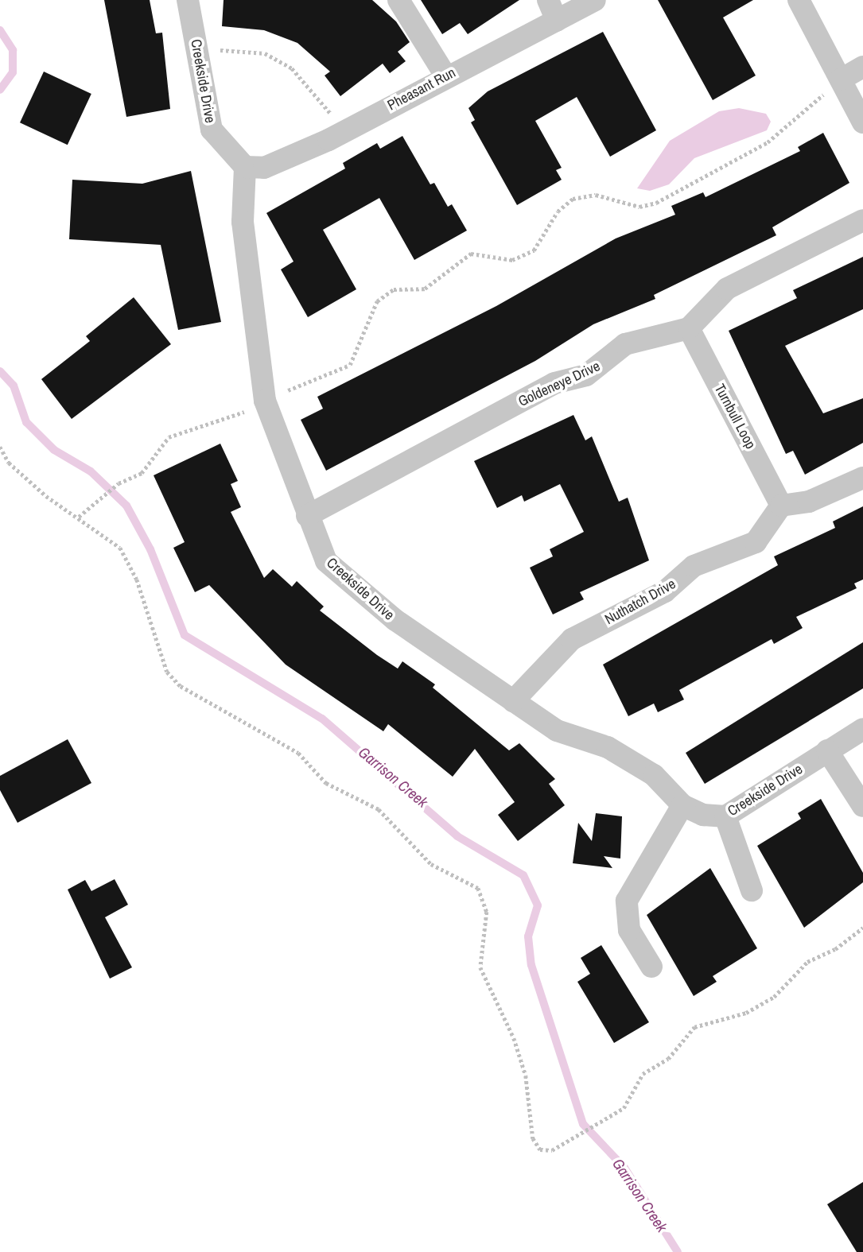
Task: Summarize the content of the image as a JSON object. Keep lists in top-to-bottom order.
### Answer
{
  "streets": {
    "street": [
      "Creekside Drive",
      "Pheasant Run",
      "Goldeneye Drive",
      "Turnbull Loop",
      "Nuthatch Drive"
    ]
  },
  "crossings": [
    ["Creekside Drive", "Pheasant Run"],
    ["Creekside Drive", "Goldeneye Drive"],
    ["Creekside Drive", "Nuthatch Drive"],
    ["Goldeneye Drive", "Turnbull Loop"],
    ["Turnbull Loop", "Nuthatch Drive"]
  ],
  "water": ["Garrison Creek"]
}
